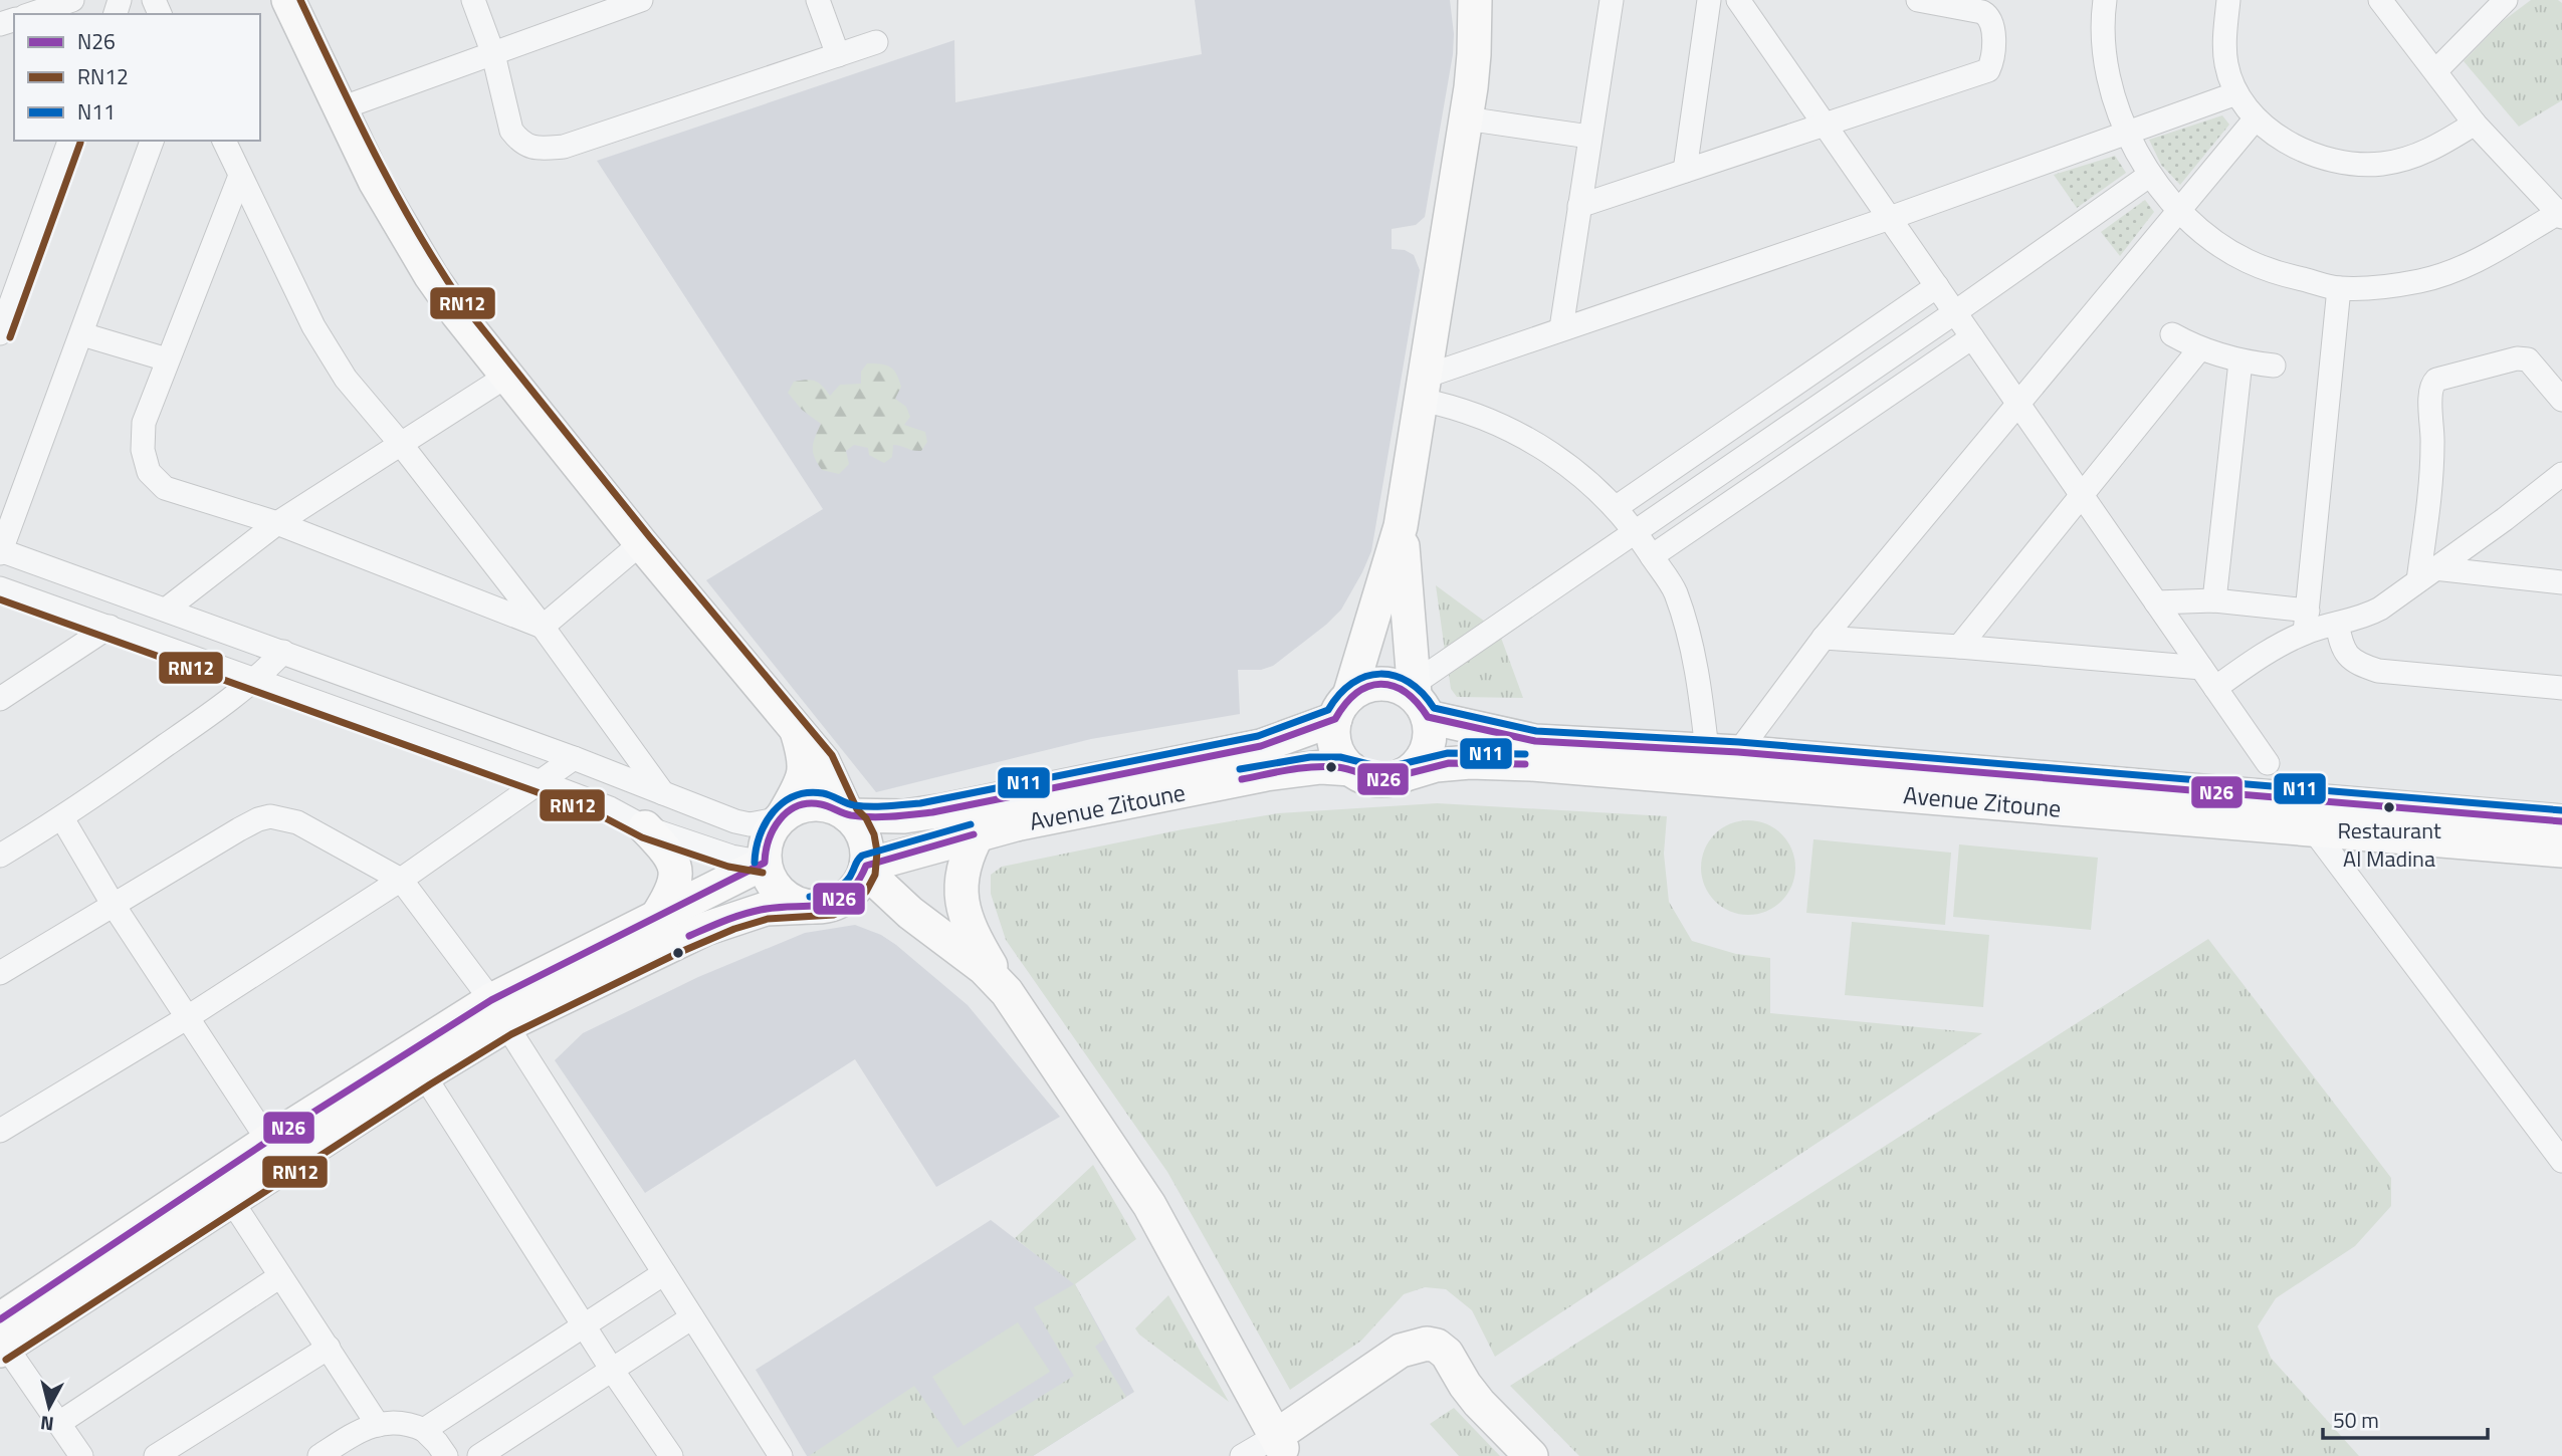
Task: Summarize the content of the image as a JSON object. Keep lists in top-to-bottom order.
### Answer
{
  "streets": {
    "main road": ["Avenue Zitoune"]
  },
  "places": ["Restaurant Al Madina"],
  "lines": ["transit line RN12", "transit line N11", "transit line N26"],
  "legend": ["N26", "RN12", "N11"],
  "scale_bar": "50 m",
  "north": "bottom"
}
